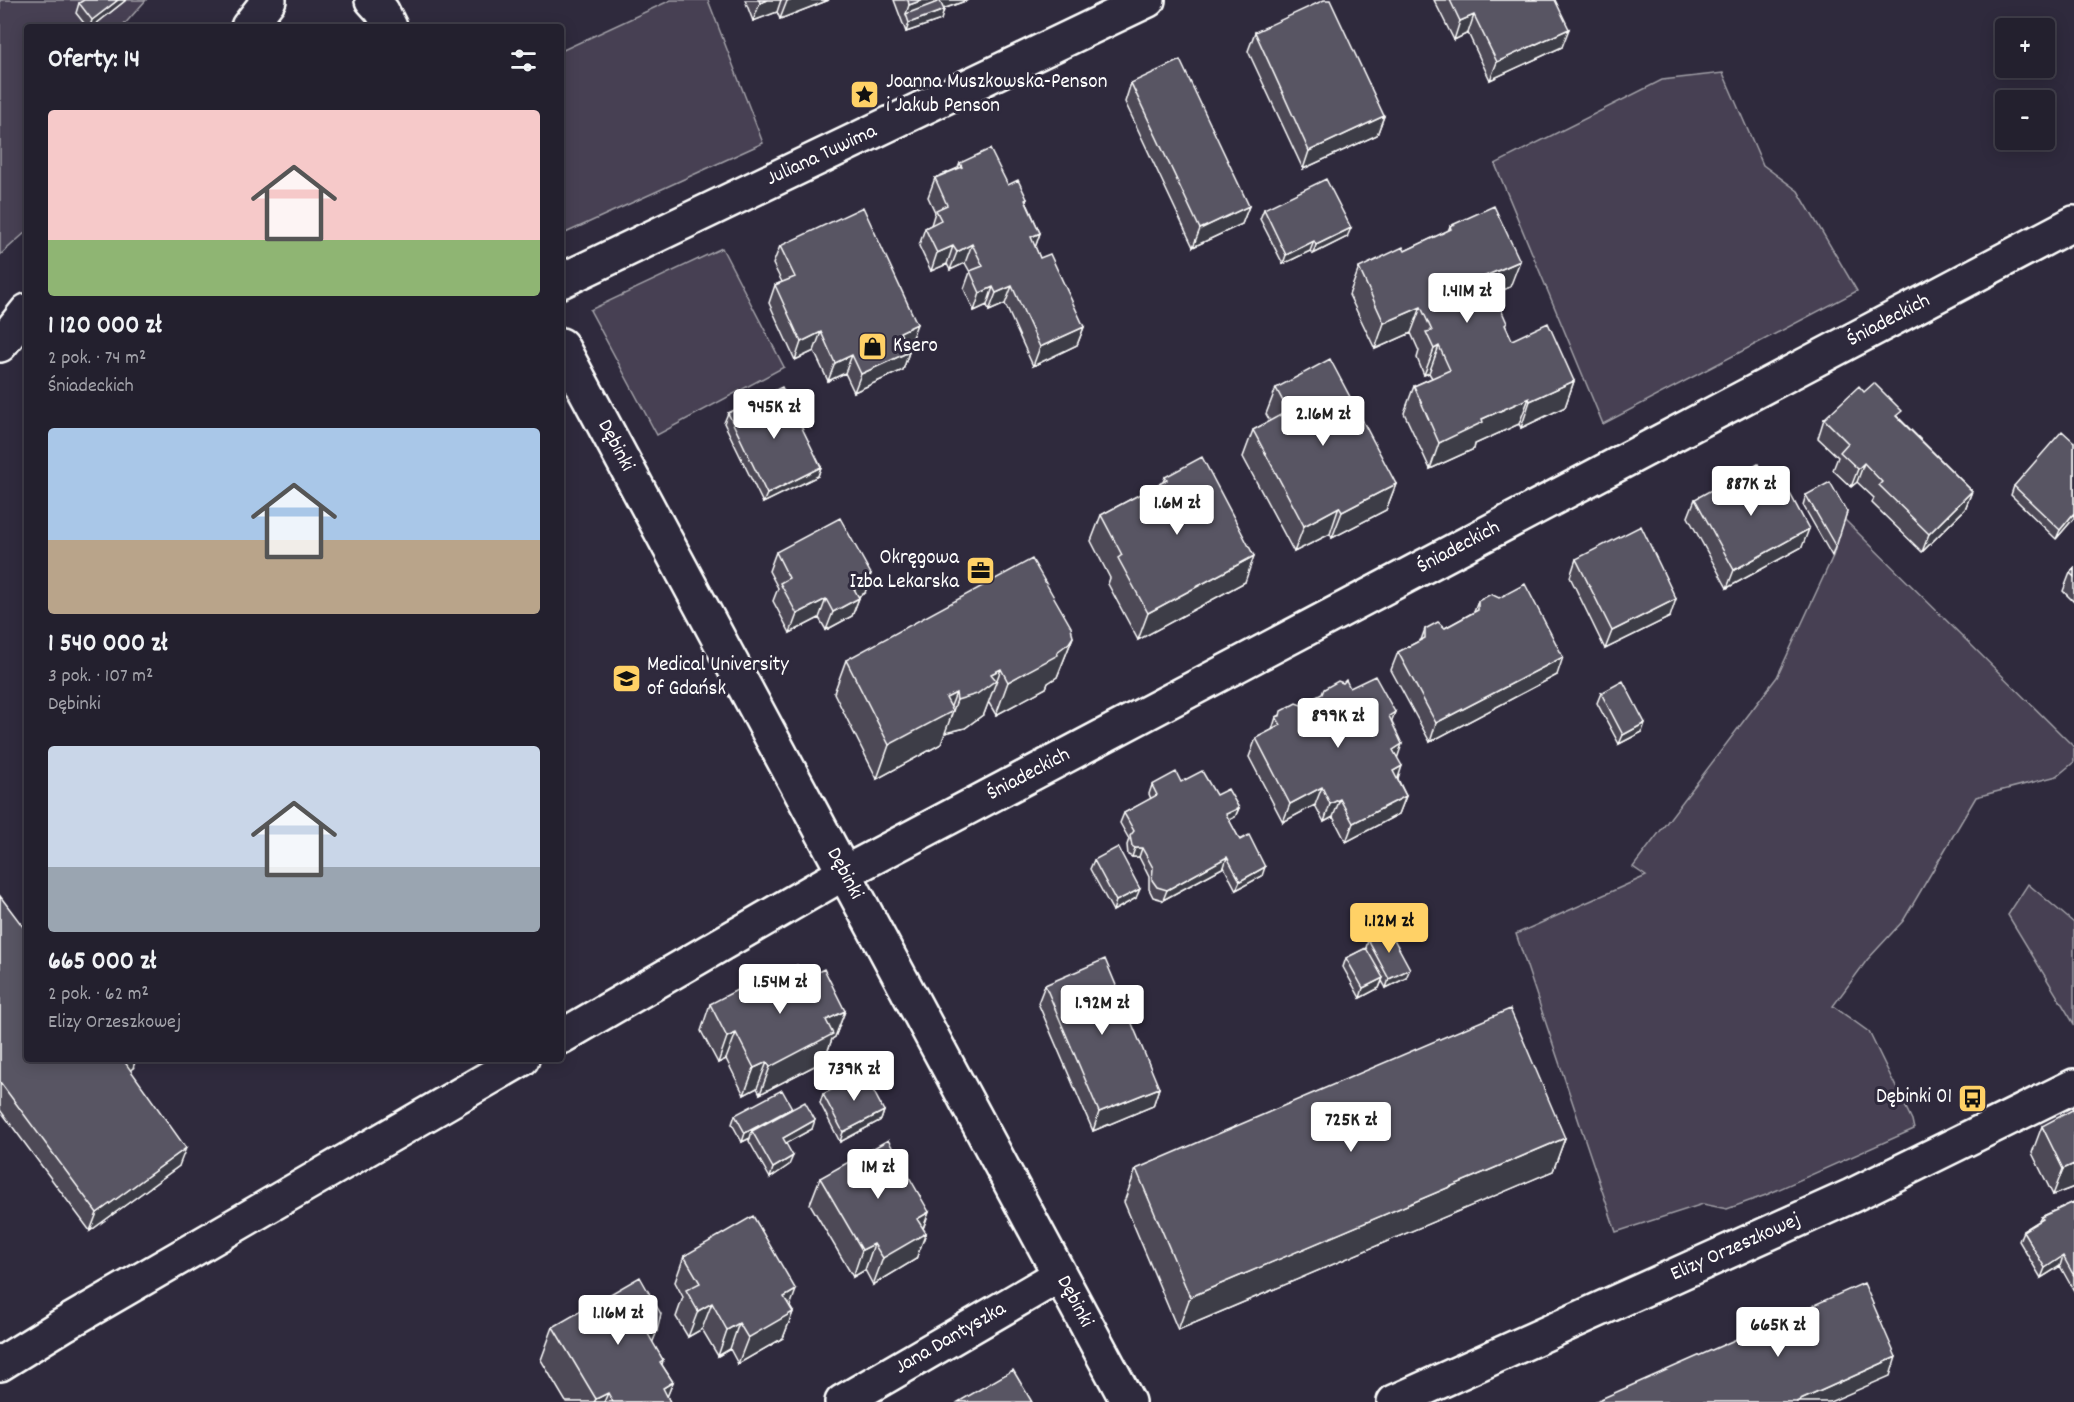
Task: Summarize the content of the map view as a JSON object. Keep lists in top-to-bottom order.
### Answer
{
  "streets": {
    "street": [
      "Juliana Tuwima",
      "Śniadeckich",
      "Dębinki",
      "Elizy Orzeszkowej",
      "Jana Dantyszka"
    ]
  },
  "crossings": [
    ["Śniadeckich", "Dębinki"],
    ["Dębinki", "Jana Dantyszka"]
  ],
  "places": {
    "place": ["Joanna Muszkowska-Penson i Jakub Penson"],
    "shop": ["Ksero"],
    "office": ["Okręgowa Izba Lekarska"],
    "school or university": ["Medical University of Gdańsk"],
    "bus stop": ["Dębinki 01"]
  },
  "page": {
    "map_buttons": ["+", "−"],
    "heading": "Oferty: 14",
    "list": [
      {
        "name": "1 120 000 zł",
        "note": "2 pok. · 74 m² · Śniadeckich"
      },
      {
        "name": "1 540 000 zł",
        "note": "3 pok. · 107 m² · Dębinki"
      },
      {
        "name": "665 000 zł",
        "note": "2 pok. · 62 m² · Elizy Orzeszkowej"
      }
    ],
    "price": [
      "1.41M zł",
      "945K zł",
      "2.16M zł",
      "887K zł",
      "1.6M zł",
      "899K zł",
      "1.12M zł",
      "1.54M zł",
      "1.92M zł",
      "739K zł",
      "725K zł",
      "1M zł",
      "1.16M zł",
      "665K zł"
    ]
  }
}
